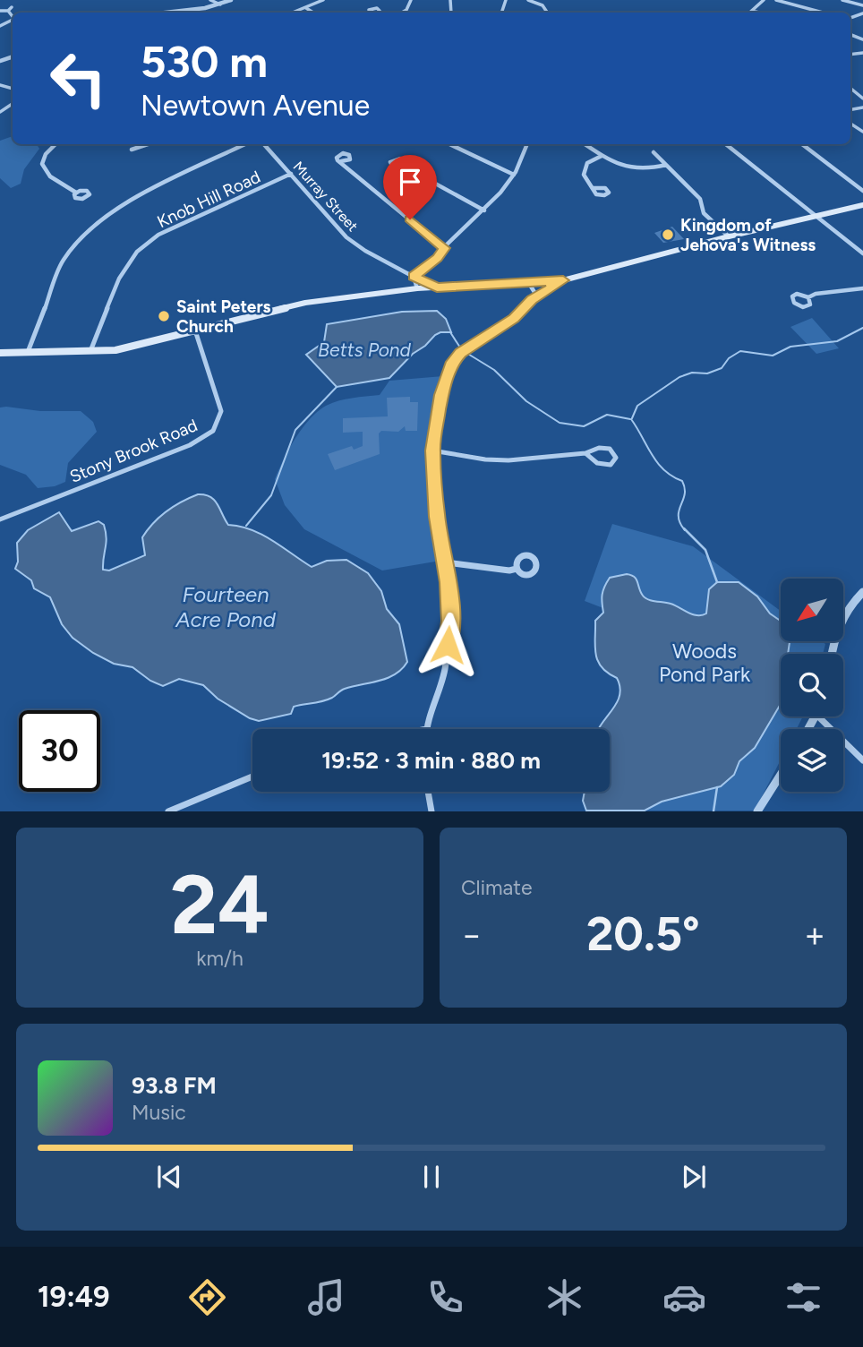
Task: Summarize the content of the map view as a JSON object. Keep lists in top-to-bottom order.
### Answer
{
  "streets": {
    "street": ["Murray Street", "Knob Hill Road", "Stony Brook Road"]
  },
  "crossings": [
    ["Murray Street", "Knob Hill Road"]
  ],
  "water": ["Betts Pond", "Fourteen Acre Pond"],
  "parks": ["Woods Pond Park"],
  "places": ["Kingdom of Jehova's Witness", "Saint Peters Church"],
  "north": "bottom left",
  "page": {
    "turn": ["530 m", "Newtown Avenue"],
    "limit": "30",
    "trip": "19:52 · 3 min · 880 m",
    "tile": [
      ["24", "km/h"],
      "Climate"
    ],
    "heat": ["−", "20.5°", "+"],
    "song": ["93.8 FM", "Music"],
    "tabs": "19:49"
  }
}
